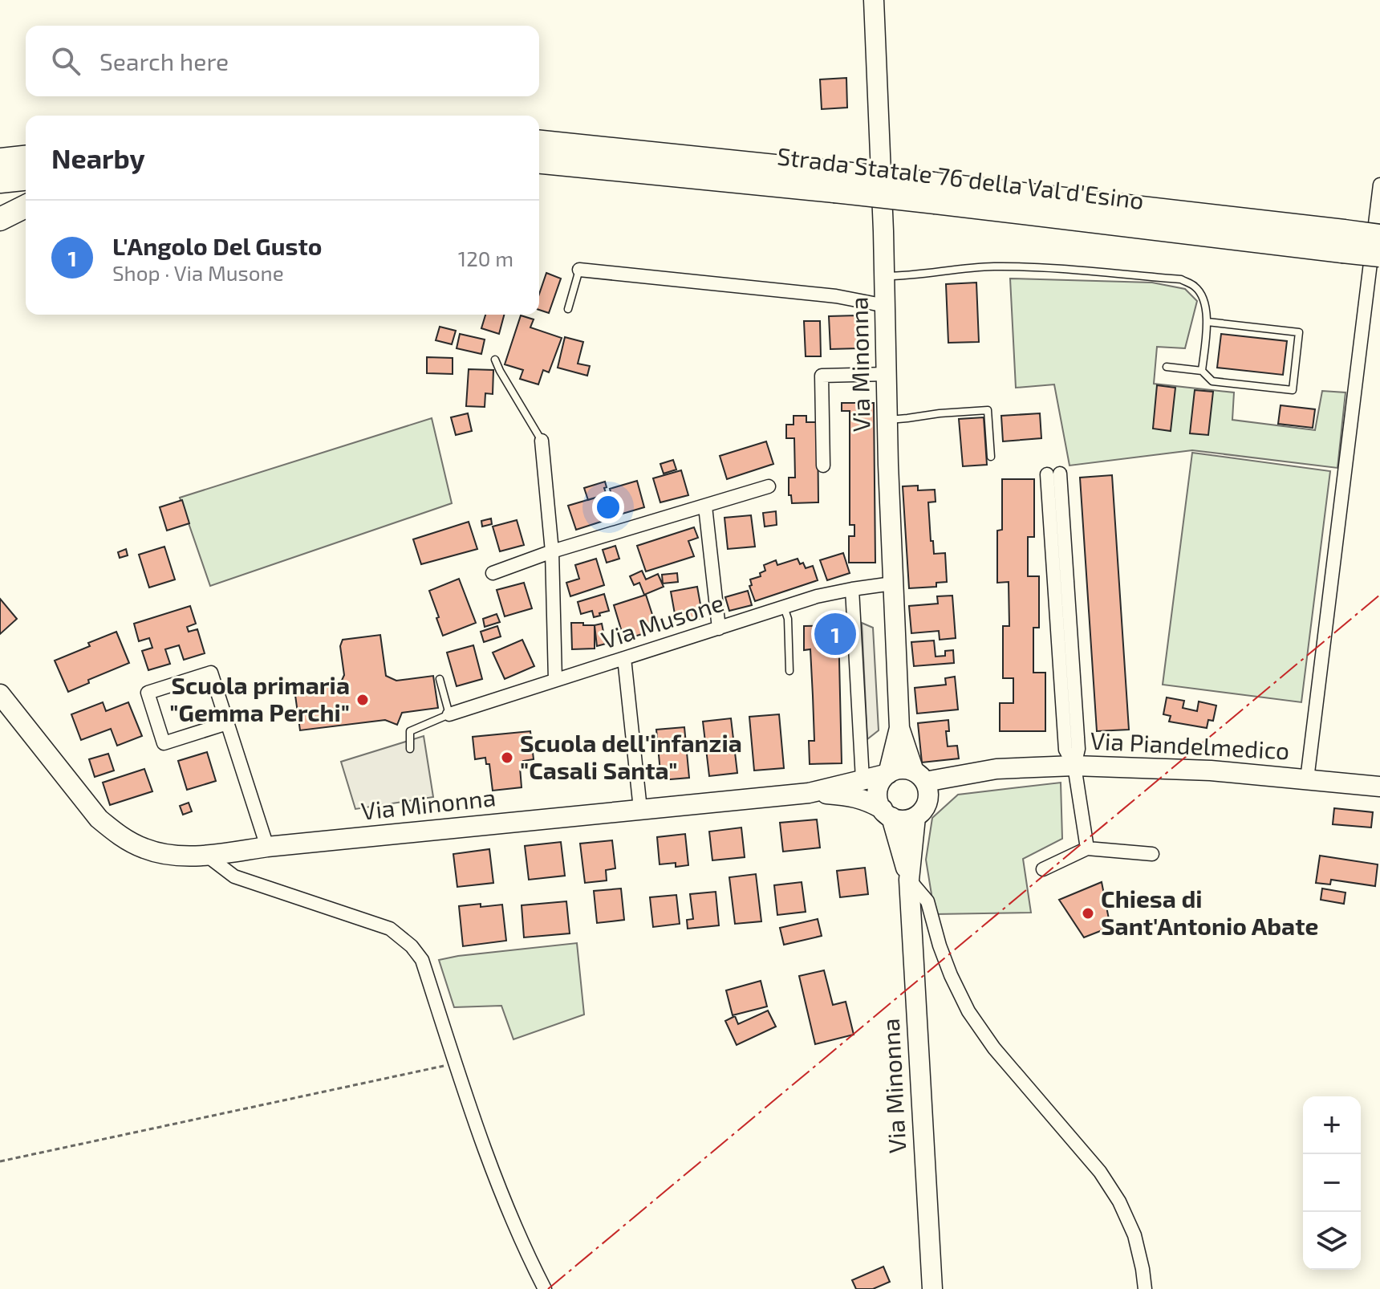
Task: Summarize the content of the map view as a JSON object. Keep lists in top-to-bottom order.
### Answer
{
  "streets": {
    "highway": ["Strada Statale 76 della Val d'Esino"],
    "main road": ["Via Minonna", "Via Piandelmedico"],
    "street": ["Via Musone"]
  },
  "crossings": [
    ["Via Minonna", "Via Musone"],
    ["Via Minonna", "Via Piandelmedico"]
  ],
  "places": ["Scuola primaria \"Gemma Perchi\"", "Scuola dell'infanzia \"Casali Santa\"", "Chiesa di Sant'Antonio Abate"],
  "page": {
    "search": "Search here",
    "heading": "Nearby",
    "list": [
      {
        "mark": "1",
        "name": "L'Angolo Del Gusto",
        "note": "Shop · Via Musone",
        "value": "120 m"
      }
    ],
    "pins": "1",
    "map_buttons": ["+", "−"]
  }
}
